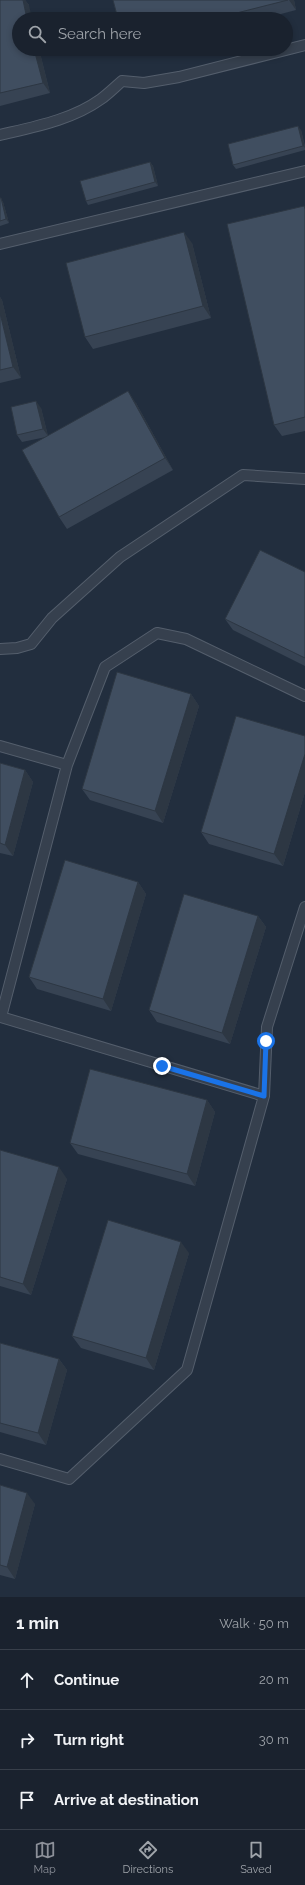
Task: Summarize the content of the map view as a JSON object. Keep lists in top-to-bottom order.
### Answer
{
  "page": {
    "search": "Search here",
    "heading": ["1 min", "Walk · 50 m"],
    "list": [
      ["Continue", "20 m"],
      ["Turn right", "30 m"],
      "Arrive at destination"
    ],
    "nav": ["Map", "Directions", "Saved"]
  }
}
